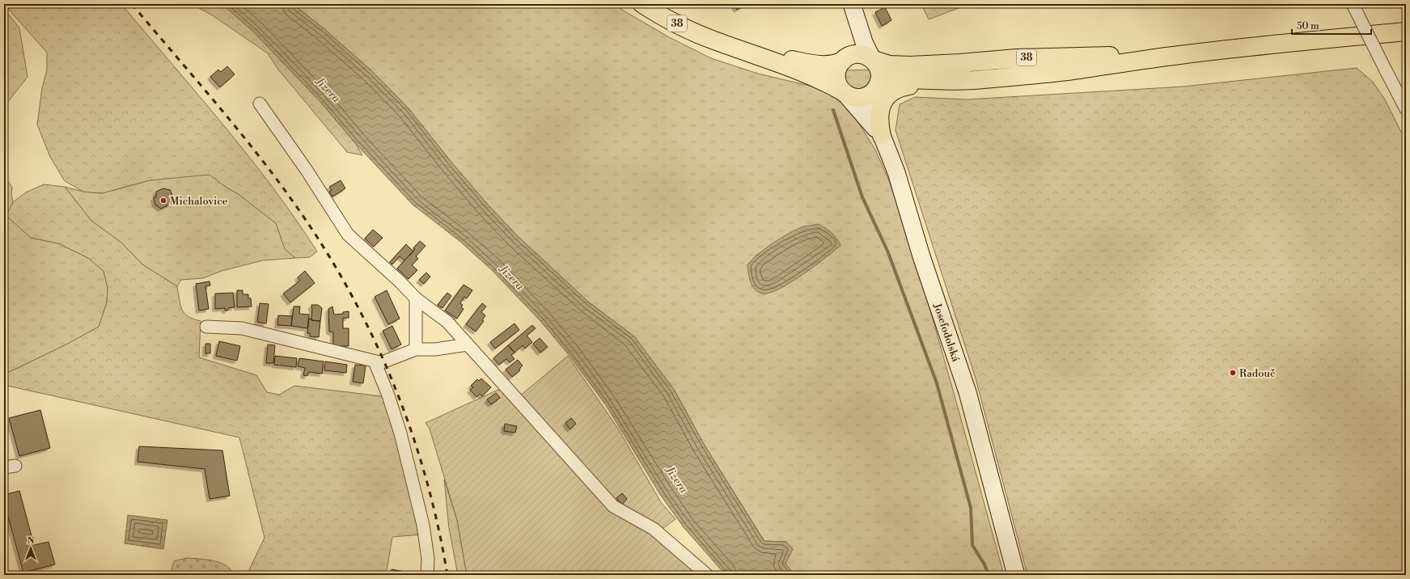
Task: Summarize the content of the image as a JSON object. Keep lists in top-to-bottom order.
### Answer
{
  "streets": {
    "main road": ["38", "Josefodolská"]
  },
  "crossings": [
    ["38", "Josefodolská"]
  ],
  "water": ["Jizera"],
  "places": ["Michalovice", "Radouč"],
  "scale_bar": "50 m",
  "north": "top"
}
